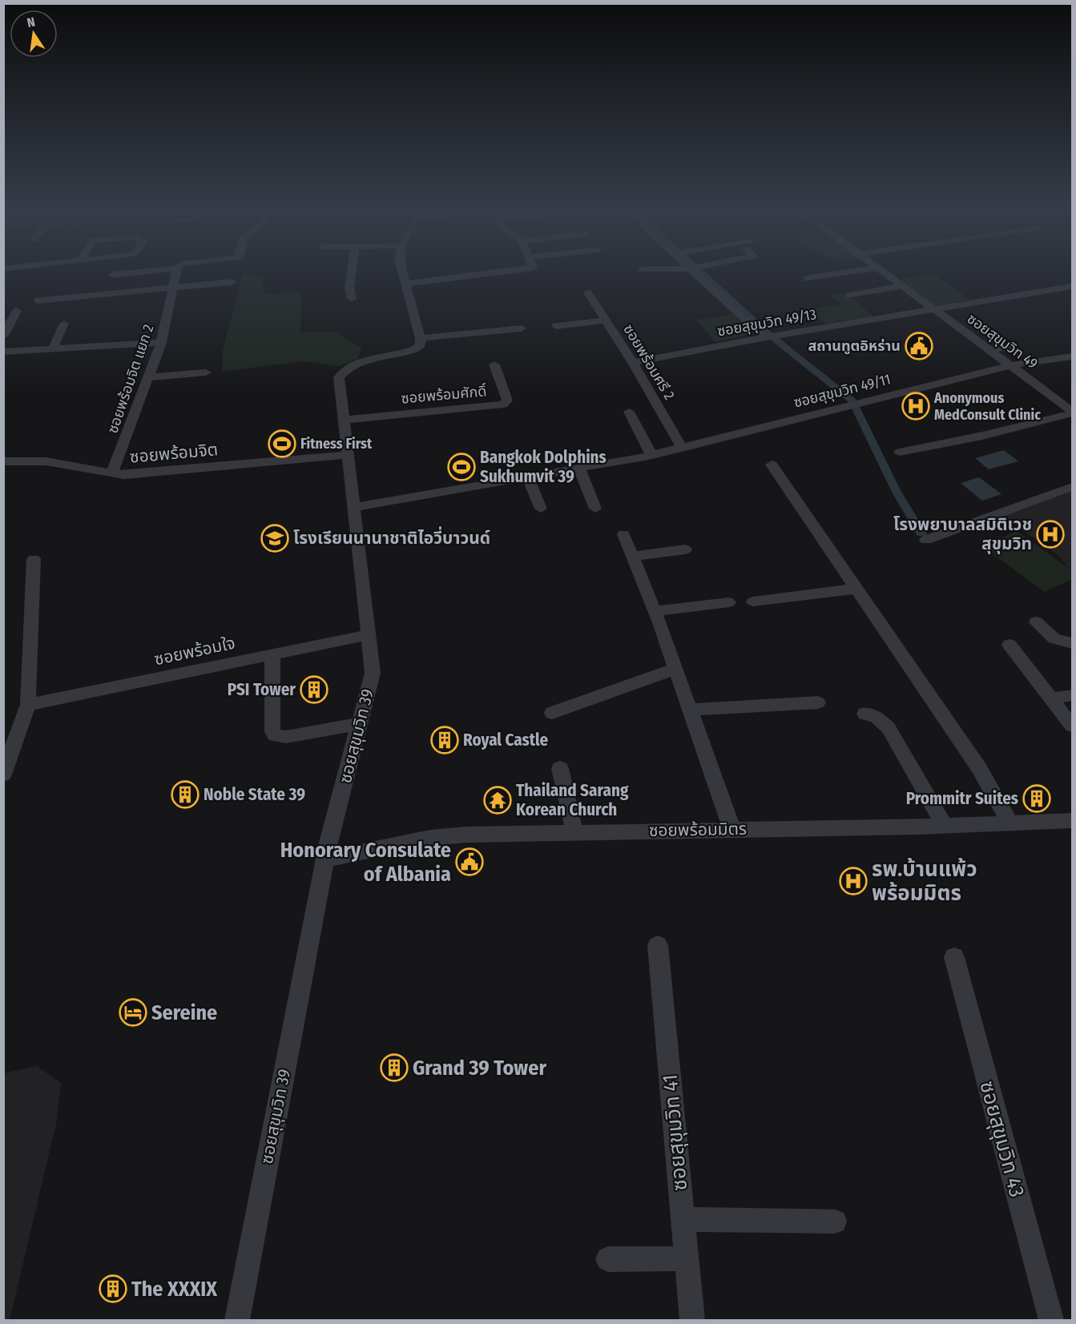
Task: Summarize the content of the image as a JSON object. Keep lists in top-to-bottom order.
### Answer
{
  "streets": {
    "street": [
      "ซอยสุขุมวิท 49/13",
      "ซอยสุขุมวิท 49",
      "ซอยพร้อมศรี 2",
      "ซอยพร้อมจิต แยก 2",
      "ซอยสุขุมวิท 49/11",
      "ซอยพร้อมศักดิ์",
      "ซอยพร้อมจิต",
      "ซอยพร้อมใจ",
      "ซอยสุขุมวิท 39",
      "ซอยพร้อมมิตร",
      "ซอยสุขุมวิท 41",
      "ซอยสุขุมวิท 43"
    ]
  },
  "crossings": [
    ["ซอยสุขุมวิท 49/13", "ซอยสุขุมวิท 49"],
    ["ซอยสุขุมวิท 49/13", "ซอยพร้อมศรี 2"],
    ["ซอยสุขุมวิท 49", "ซอยสุขุมวิท 49/11"],
    ["ซอยพร้อมศรี 2", "ซอยสุขุมวิท 49/11"],
    ["ซอยพร้อมจิต แยก 2", "ซอยพร้อมจิต"],
    ["ซอยสุขุมวิท 49/11", "ซอยสุขุมวิท 39"],
    ["ซอยพร้อมศักดิ์", "ซอยสุขุมวิท 39"],
    ["ซอยพร้อมจิต", "ซอยสุขุมวิท 39"],
    ["ซอยพร้อมใจ", "ซอยสุขุมวิท 39"],
    ["ซอยสุขุมวิท 39", "ซอยพร้อมมิตร"]
  ],
  "places": {
    "public building": ["สถานทูตอิหร่าน", "Honorary Consulate of Albania"],
    "hospital": ["Anonymous MedConsult Clinic", "โรงพยาบาลสมิติเวช สุขุมวิท", "รพ.บ้านแพ้ว พร้อมมิตร"],
    "sports": ["Fitness First", "Bangkok Dolphins Sukhumvit 39"],
    "school or university": ["โรงเรียนนานาชาติไอวี่บาวนด์"],
    "building": [
      "PSI Tower",
      "Royal Castle",
      "Noble State 39",
      "Prommitr Suites",
      "Grand 39 Tower",
      "The XXXIX"
    ],
    "temple": ["Thailand Sarang Korean Church"],
    "hotel": ["Sereine"]
  },
  "north": "top"
}
